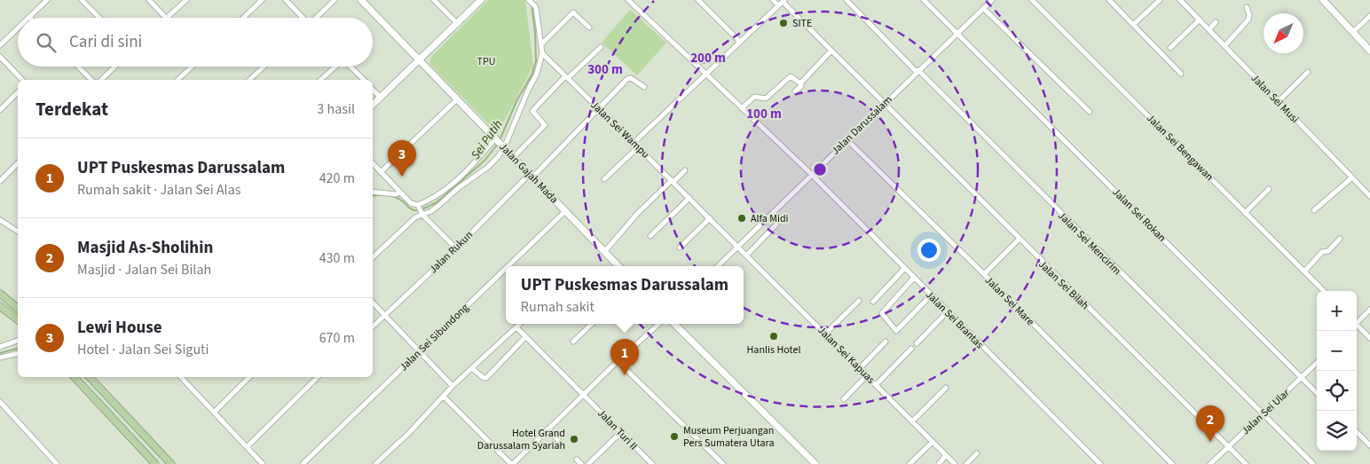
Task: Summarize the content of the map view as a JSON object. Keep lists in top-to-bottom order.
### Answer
{
  "streets": {
    "street": [
      "Jalan Sei Musi",
      "Jalan Darussalam",
      "Jalan Sei Wampu",
      "Jalan Sei Bengawan",
      "Jalan Gajah Mada",
      "Jalan Sei Rokan",
      "Jalan Sei Mencirim",
      "Jalan Rukun",
      "Jalan Sei Bilah",
      "Jalan Sei Mare",
      "Jalan Sei Brantas",
      "Jalan Sei Sibundong",
      "Jalan Sei Kapuas",
      "Jalan Sei Ular",
      "Jalan Turi II"
    ]
  },
  "crossings": [
    ["Jalan Darussalam", "Jalan Sei Wampu"],
    ["Jalan Darussalam", "Jalan Sei Rokan"],
    ["Jalan Darussalam", "Jalan Sei Mencirim"],
    ["Jalan Darussalam", "Jalan Sei Bilah"],
    ["Jalan Darussalam", "Jalan Sei Mare"],
    ["Jalan Darussalam", "Jalan Sei Brantas"],
    ["Jalan Darussalam", "Jalan Sei Kapuas"],
    ["Jalan Sei Wampu", "Jalan Rukun"],
    ["Jalan Sei Wampu", "Jalan Sei Kapuas"],
    ["Jalan Gajah Mada", "Jalan Rukun"],
    ["Jalan Gajah Mada", "Jalan Sei Sibundong"],
    ["Jalan Sei Rokan", "Jalan Sei Ular"],
    ["Jalan Sei Mencirim", "Jalan Sei Ular"],
    ["Jalan Sei Bilah", "Jalan Sei Ular"]
  ],
  "water": ["Sei Putih"],
  "parks": ["TPU"],
  "places": [
    "SITE",
    "Alfa Midi",
    "Hanlis Hotel",
    "Museum Perjuangan Pers Sumatera Utara",
    "Hotel Grand Darussalam Syariah"
  ],
  "north": "bottom left",
  "page": {
    "search": "Cari di sini",
    "heading": ["Terdekat", "3 hasil"],
    "list": [
      {
        "mark": "1",
        "name": "UPT Puskesmas Darussalam",
        "note": "Rumah sakit · Jalan Sei Alas",
        "value": "420 m"
      },
      {
        "mark": "2",
        "name": "Masjid As-Sholihin",
        "note": "Masjid · Jalan Sei Bilah",
        "value": "430 m"
      },
      {
        "mark": "3",
        "name": "Lewi House",
        "note": "Hotel · Jalan Sei Siguti",
        "value": "670 m"
      }
    ],
    "pins": ["3", "1", "2"],
    "popup": ["UPT Puskesmas Darussalam", "Rumah sakit"],
    "map_buttons": ["+", "−"]
  },
  "rings": ["200 m", "300 m", "100 m"]
}
